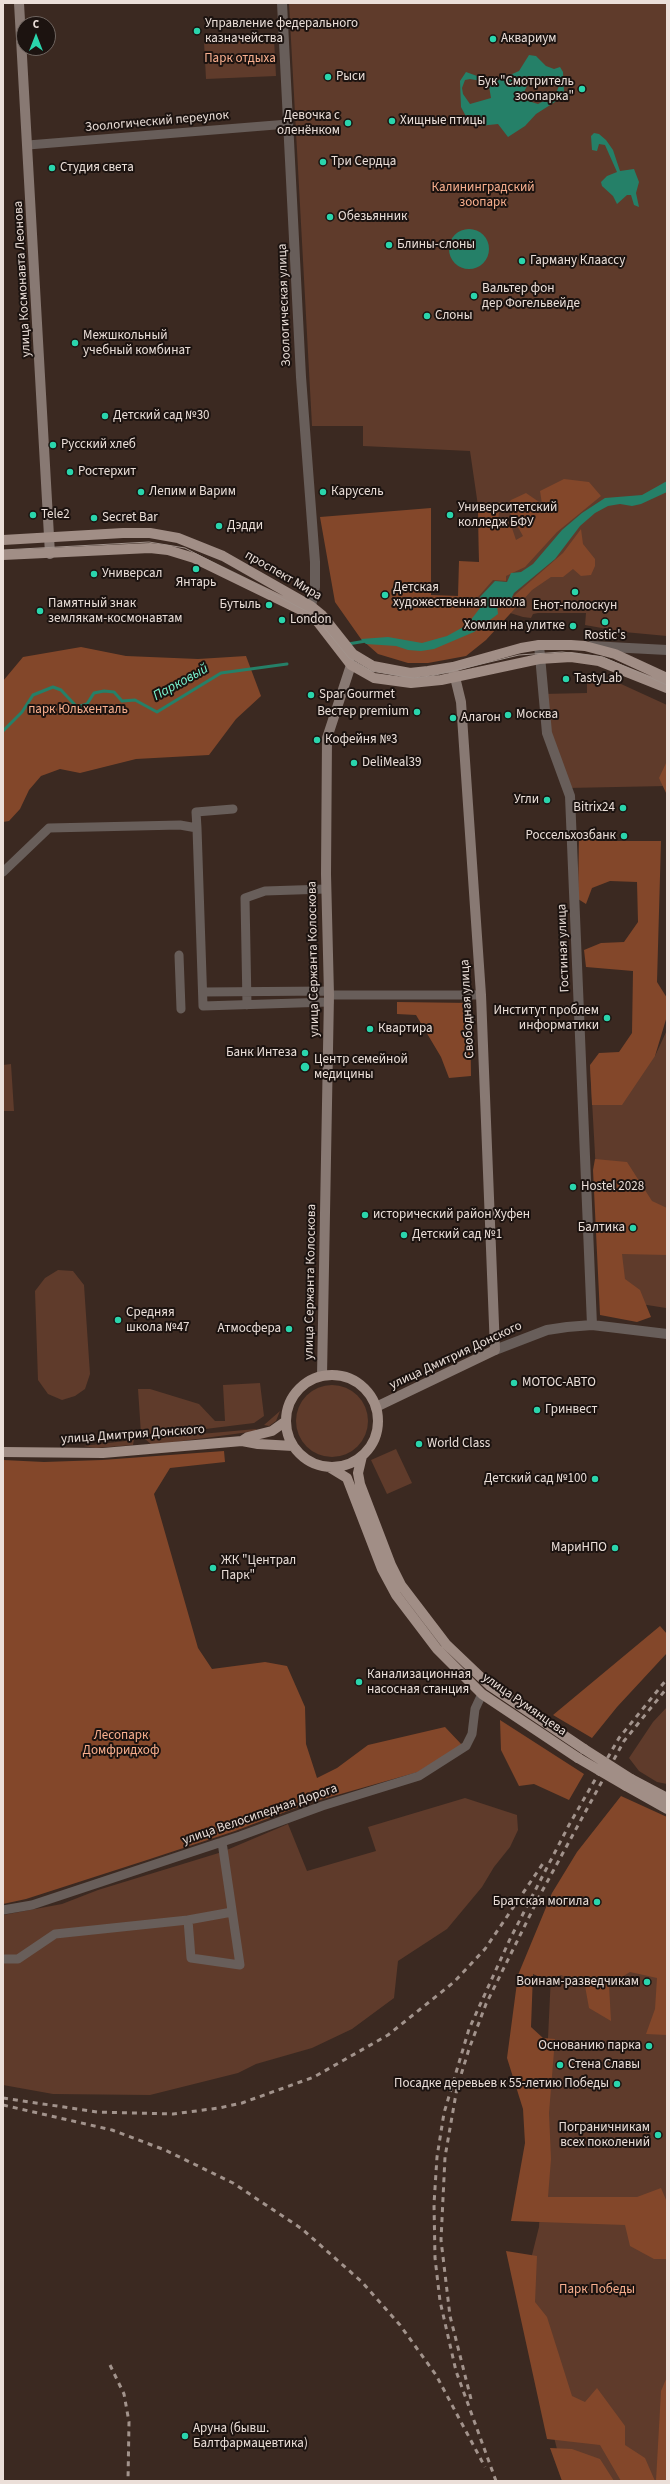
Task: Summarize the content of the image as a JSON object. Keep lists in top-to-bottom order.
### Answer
{
  "streets": {
    "main road": [
      "улица Космонавта Леонова",
      "проспект Мира",
      "улица Сержанта Колоскова",
      "Свободная улица",
      "улица Дмитрия Донского",
      "улица Румянцева"
    ],
    "street": [
      "Зоологический переулок",
      "Зоологическая улица",
      "Гостиная улица",
      "улица Велосипедная Дорога"
    ]
  },
  "crossings": [
    ["Зоологический переулок", "улица Космонавта Леонова"],
    ["Зоологический переулок", "Зоологическая улица"],
    ["улица Космонавта Леонова", "проспект Мира"],
    ["Зоологическая улица", "проспект Мира"],
    ["проспект Мира", "Гостиная улица"],
    ["проспект Мира", "улица Сержанта Колоскова"],
    ["проспект Мира", "Свободная улица"],
    ["Гостиная улица", "улица Дмитрия Донского"],
    ["улица Сержанта Колоскова", "улица Дмитрия Донского"],
    ["улица Сержанта Колоскова", "улица Румянцева"],
    ["Свободная улица", "улица Дмитрия Донского"],
    ["улица Дмитрия Донского", "улица Румянцева"],
    ["улица Румянцева", "улица Велосипедная Дорога"]
  ],
  "water": ["Парковый"],
  "parks": [
    "Парк отдыха",
    "Калининградский зоопарк",
    "парк Юльхенталь",
    "Лесопарк Домфридхоф",
    "Парк Победы"
  ],
  "places": [
    "Управление федерального казначейства",
    "Аквариум",
    "Рыси",
    "Бук \"Смотритель зоопарка\"",
    "Хищные птицы",
    "Девочка с оленёнком",
    "Три Сердца",
    "Студия света",
    "Обезьянник",
    "Блины-слоны",
    "Гарману Клаассу",
    "Вальтер фон дер Фогельвейде",
    "Слоны",
    "Межшкольный учебный комбинат",
    "Детский сад №30",
    "Русский хлеб",
    "Ростерхит",
    "Лепим и Варим",
    "Карусель",
    "Tele2",
    "Университетский колледж БФУ",
    "Secret Bar",
    "Дэдди",
    "Янтарь",
    "Универсал",
    "Енот-полоскун",
    "Детская художественная школа",
    "Бутыль",
    "Памятный знак землякам-космонавтам",
    "London",
    "Rostic's",
    "Хомлин на улитке",
    "TastyLab",
    "Spar Gourmet",
    "Вестер premium",
    "Москва",
    "Алагон",
    "Кофейня №3",
    "DeliMeal39",
    "Угли",
    "Bitrix24",
    "Россельхозбанк",
    "Институт проблем информатики",
    "Квартира",
    "Банк Интеза",
    "Центр семейной медицины",
    "Hostel 2028",
    "исторический район Хуфен",
    "Балтика",
    "Детский сад №1",
    "Средняя школа №47",
    "Атмосфера",
    "МОТОС-АВТО",
    "Гринвест",
    "World Class",
    "Детский сад №100",
    "МариНПО",
    "ЖК \"Централ Парк\"",
    "Канализационная насосная станция",
    "Братская могила",
    "Воинам-разведчикам",
    "Основанию парка",
    "Стена Славы",
    "Посадке деревьев к 55-летию Победы",
    "Пограничникам всех поколений",
    "Аруна (бывш. Балтфармацевтика)"
  ],
  "north": "top"
}
